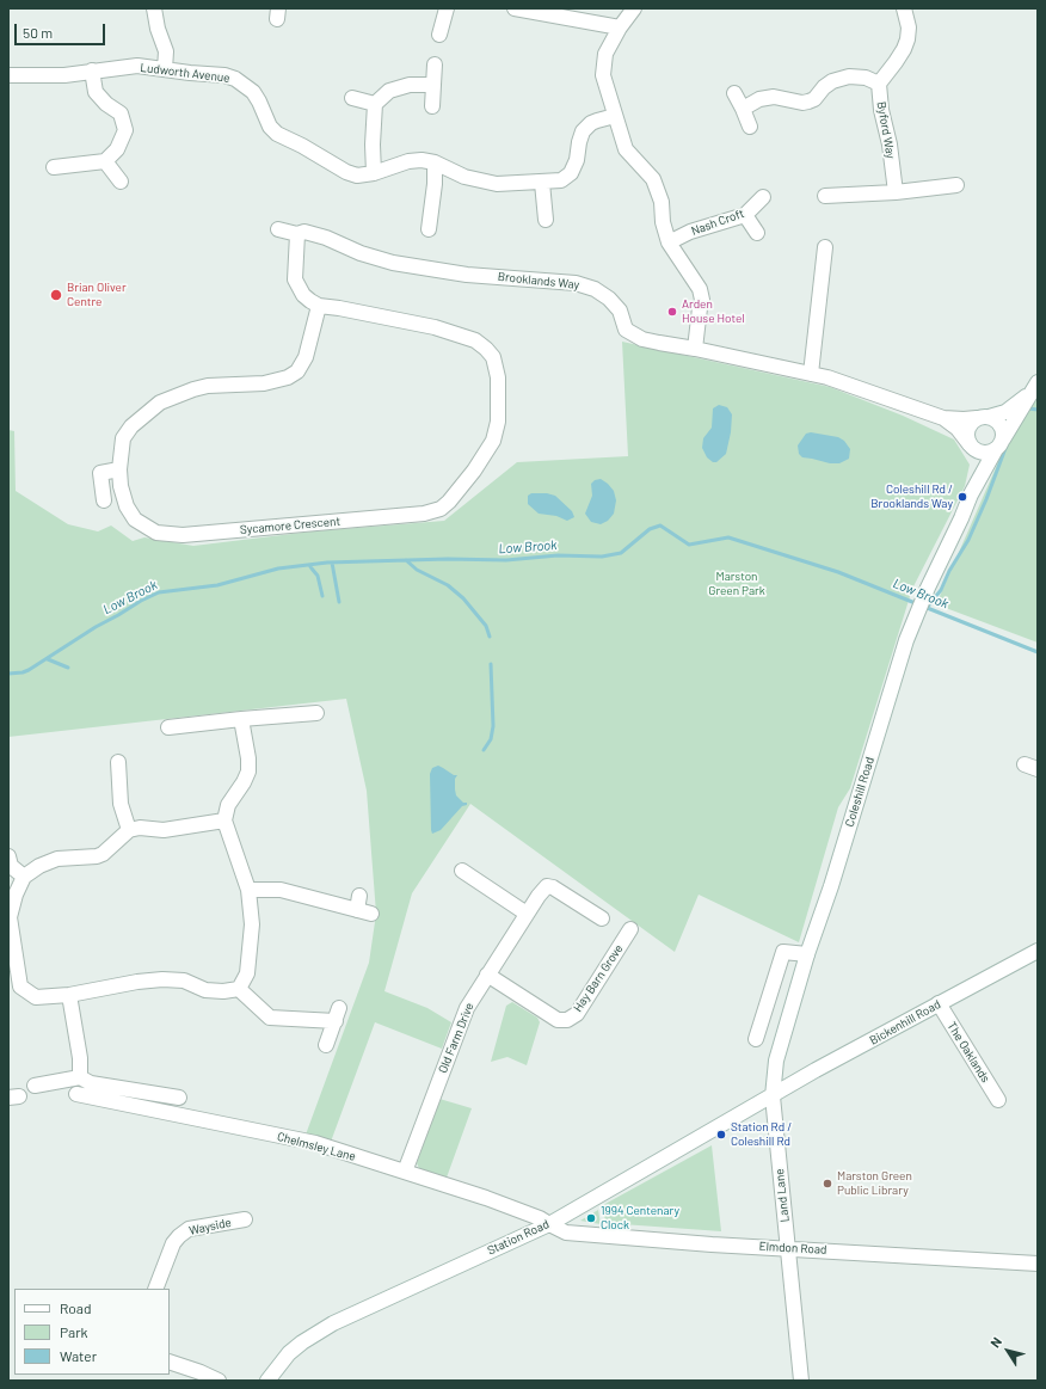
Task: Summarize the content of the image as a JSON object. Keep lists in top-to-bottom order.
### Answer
{
  "streets": {
    "street": [
      "Ludworth Avenue",
      "Byford Way",
      "Nash Croft",
      "Brooklands Way",
      "Sycamore Crescent",
      "Coleshill Road",
      "Hay Barn Grove",
      "Bickenhill Road",
      "Old Farm Drive",
      "The Oaklands",
      "Chelmsley Lane",
      "Land Lane",
      "Wayside",
      "Station Road",
      "Elmdon Road"
    ]
  },
  "crossings": [
    ["Brooklands Way", "Coleshill Road"],
    ["Coleshill Road", "Bickenhill Road"],
    ["Coleshill Road", "Land Lane"],
    ["Coleshill Road", "Station Road"],
    ["Hay Barn Grove", "Old Farm Drive"],
    ["Bickenhill Road", "The Oaklands"],
    ["Bickenhill Road", "Land Lane"],
    ["Bickenhill Road", "Station Road"],
    ["Old Farm Drive", "Chelmsley Lane"],
    ["Chelmsley Lane", "Station Road"],
    ["Chelmsley Lane", "Elmdon Road"],
    ["Land Lane", "Station Road"],
    ["Land Lane", "Elmdon Road"],
    ["Station Road", "Elmdon Road"]
  ],
  "water": ["Low Brook"],
  "parks": ["Marston Green Park"],
  "places": [
    "Brian Oliver Centre",
    "Arden House Hotel",
    "Coleshill Rd / Brooklands Way",
    "Station Rd / Coleshill Rd",
    "Marston Green Public Library",
    "1994 Centenary Clock"
  ],
  "legend": ["Road", "Park", "Water"],
  "scale_bar": "50 m",
  "north": "top left"
}
